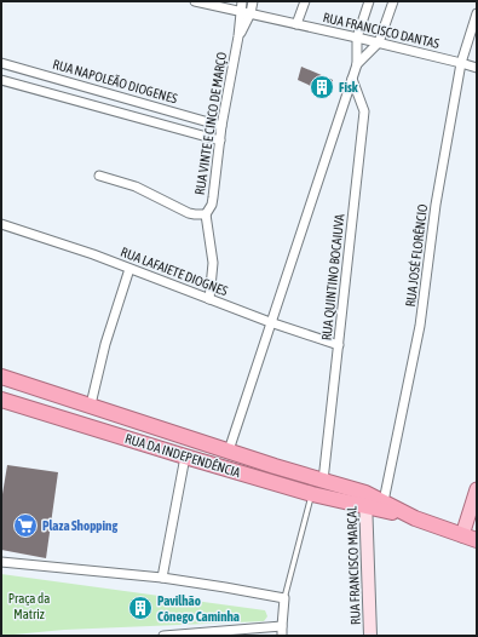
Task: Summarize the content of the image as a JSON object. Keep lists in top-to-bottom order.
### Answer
{
  "streets": {
    "highway": ["RUA DA INDEPENDÊNCIA"],
    "main road": ["RUA FRANCISCO MARÇAL"],
    "street": [
      "RUA FRANCISCO DANTAS",
      "RUA NAPOLEÃO DIOGENES",
      "RUA VINTE E CINCO DE MARÇO",
      "RUA JOSÉ FLORÊNCIO",
      "RUA LAFAIETE DIOGNES",
      "RUA QUINTINO BOCAIUVA"
    ]
  },
  "crossings": [
    ["RUA FRANCISCO DANTAS", "RUA VINTE E CINCO DE MARÇO"],
    ["RUA FRANCISCO DANTAS", "RUA JOSÉ FLORÊNCIO"],
    ["RUA NAPOLEÃO DIOGENES", "RUA VINTE E CINCO DE MARÇO"],
    ["RUA LAFAIETE DIOGNES", "RUA QUINTINO BOCAIUVA"],
    ["RUA QUINTINO BOCAIUVA", "RUA DA INDEPENDÊNCIA"],
    ["RUA DA INDEPENDÊNCIA", "RUA FRANCISCO MARÇAL"]
  ],
  "parks": ["Praça da Matriz"],
  "places": {
    "building": ["Fisk", "Pavilhão Cônego Caminha"],
    "supermarket": ["Plaza Shopping"]
  }
}
